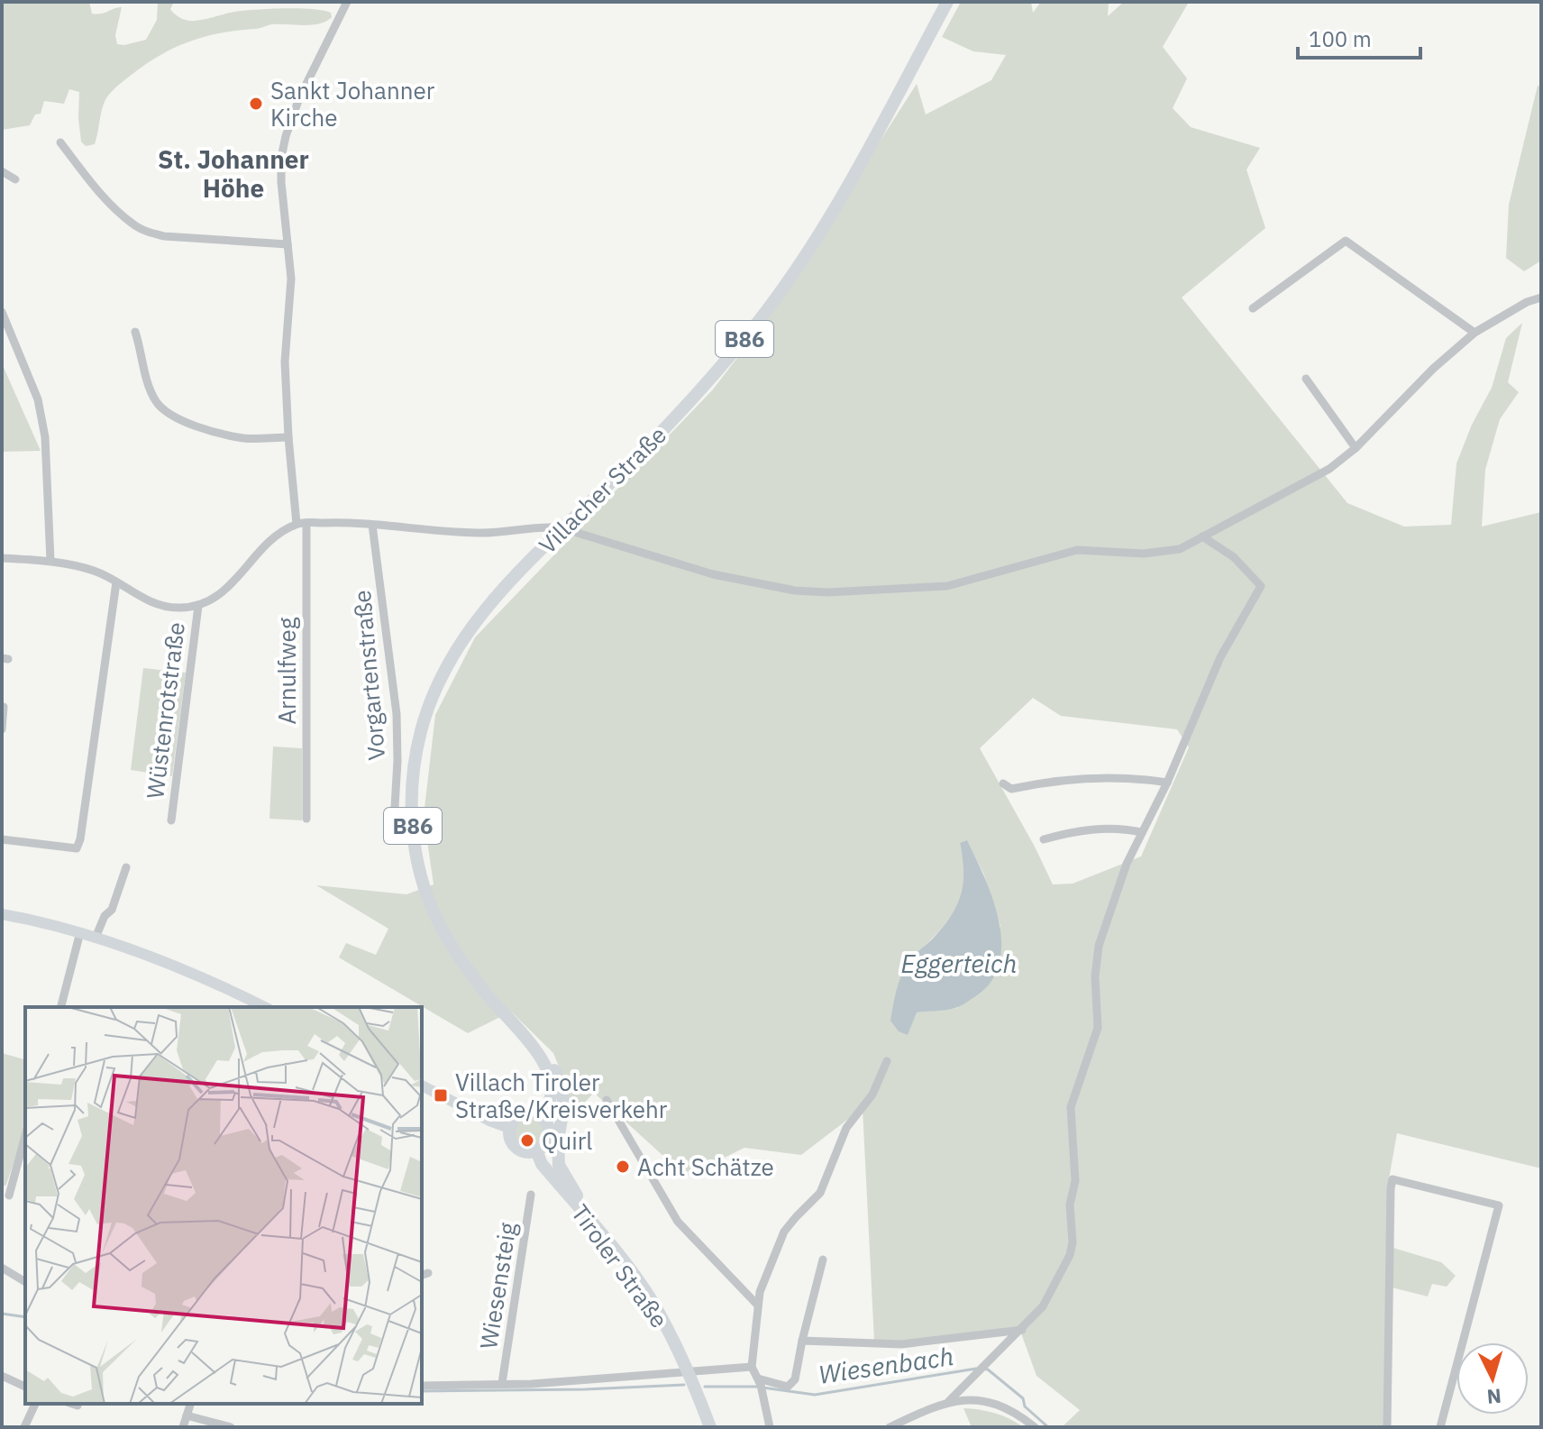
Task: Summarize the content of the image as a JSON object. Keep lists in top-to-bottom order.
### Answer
{
  "streets": {
    "main road": ["B86", "Villacher Straße", "Tiroler Straße"],
    "street": [
      "Arnulfweg",
      "Vorgartenstraße",
      "Wüstenrotstraße",
      "Wiesensteig"
    ]
  },
  "crossings": [
    ["B86", "Villacher Straße"],
    ["B86", "Tiroler Straße"],
    ["Tiroler Straße", "Wiesensteig"]
  ],
  "districts": ["St. Johanner Höhe"],
  "water": ["Eggerteich", "Wiesenbach"],
  "places": {
    "other": ["Sankt Johanner Kirche", "Quirl", "Acht Schätze"],
    "transit": ["Villach Tiroler Straße/Kreisverkehr"]
  },
  "scale_bar": "100 m",
  "north": "bottom"
}
